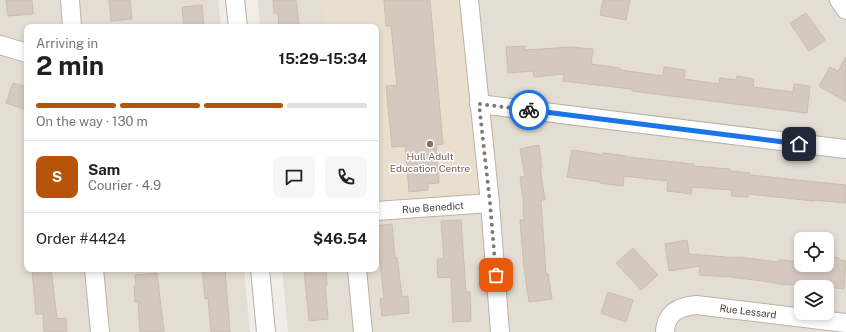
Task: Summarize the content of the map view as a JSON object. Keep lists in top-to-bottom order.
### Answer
{
  "streets": {
    "street": ["Rue Benedict", "Rue Lessard"]
  },
  "places": ["Hull Adult Education Centre"],
  "page": {
    "heading": ["2 min", "Arriving in", "15:29–15:34"],
    "panel": [
      "Sam",
      "Courier · 4.9",
      "Order #4424",
      "$46.54"
    ],
    "bar": "On the way · 130 m",
    "round": "S"
  }
}
